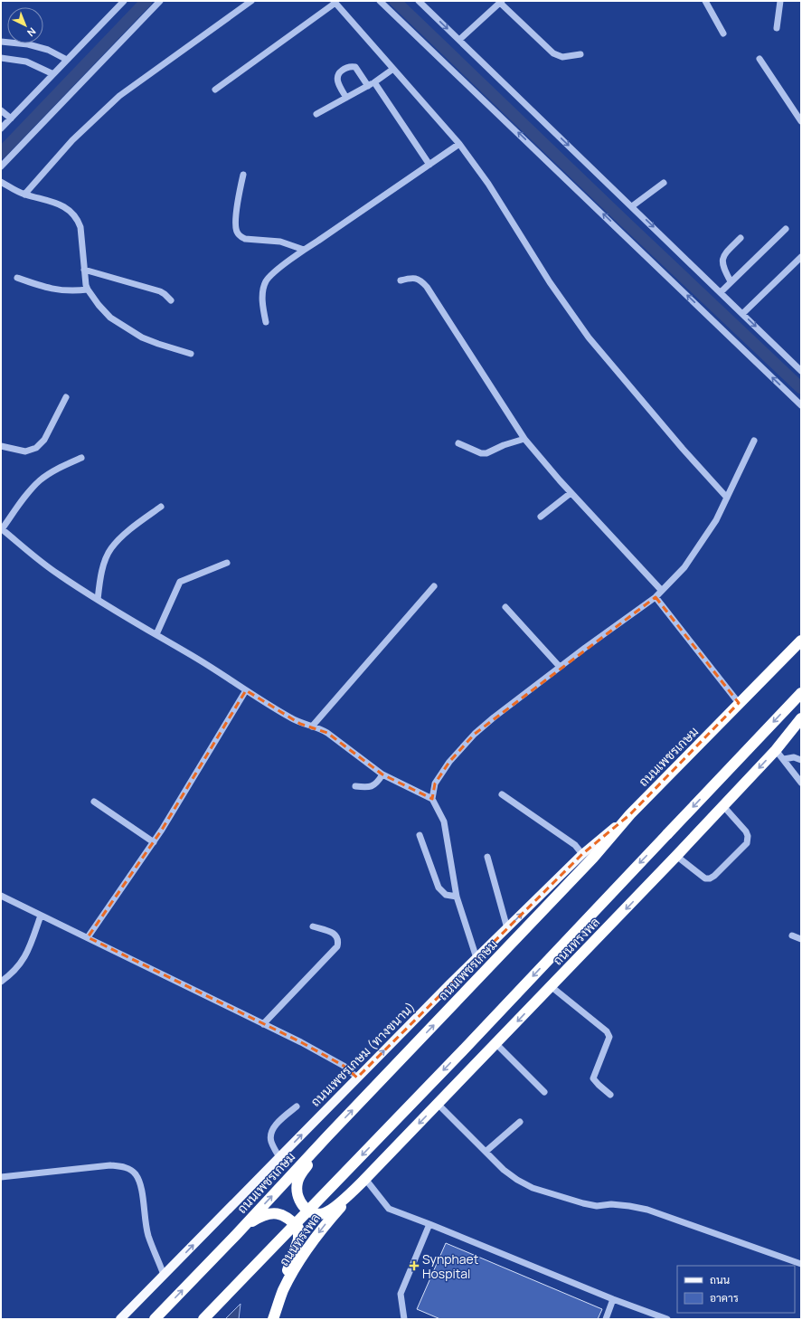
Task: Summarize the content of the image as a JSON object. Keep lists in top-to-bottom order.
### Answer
{
  "streets": {
    "highway": ["ถนนเพชรเกษม", "ถนนทรงพล"],
    "main road": ["ถนนเพชรเกษม (ทางขนาน)"]
  },
  "crossings": [
    ["ถนนเพชรเกษม", "ถนนเพชรเกษม (ทางขนาน)"]
  ],
  "one_way": ["ถนนเพชรเกษม (ทางขนาน)"],
  "places": {
    "health": ["Synphaet Hospital"]
  },
  "legend": ["ถนน", "อาคาร"],
  "north": "bottom right"
}
